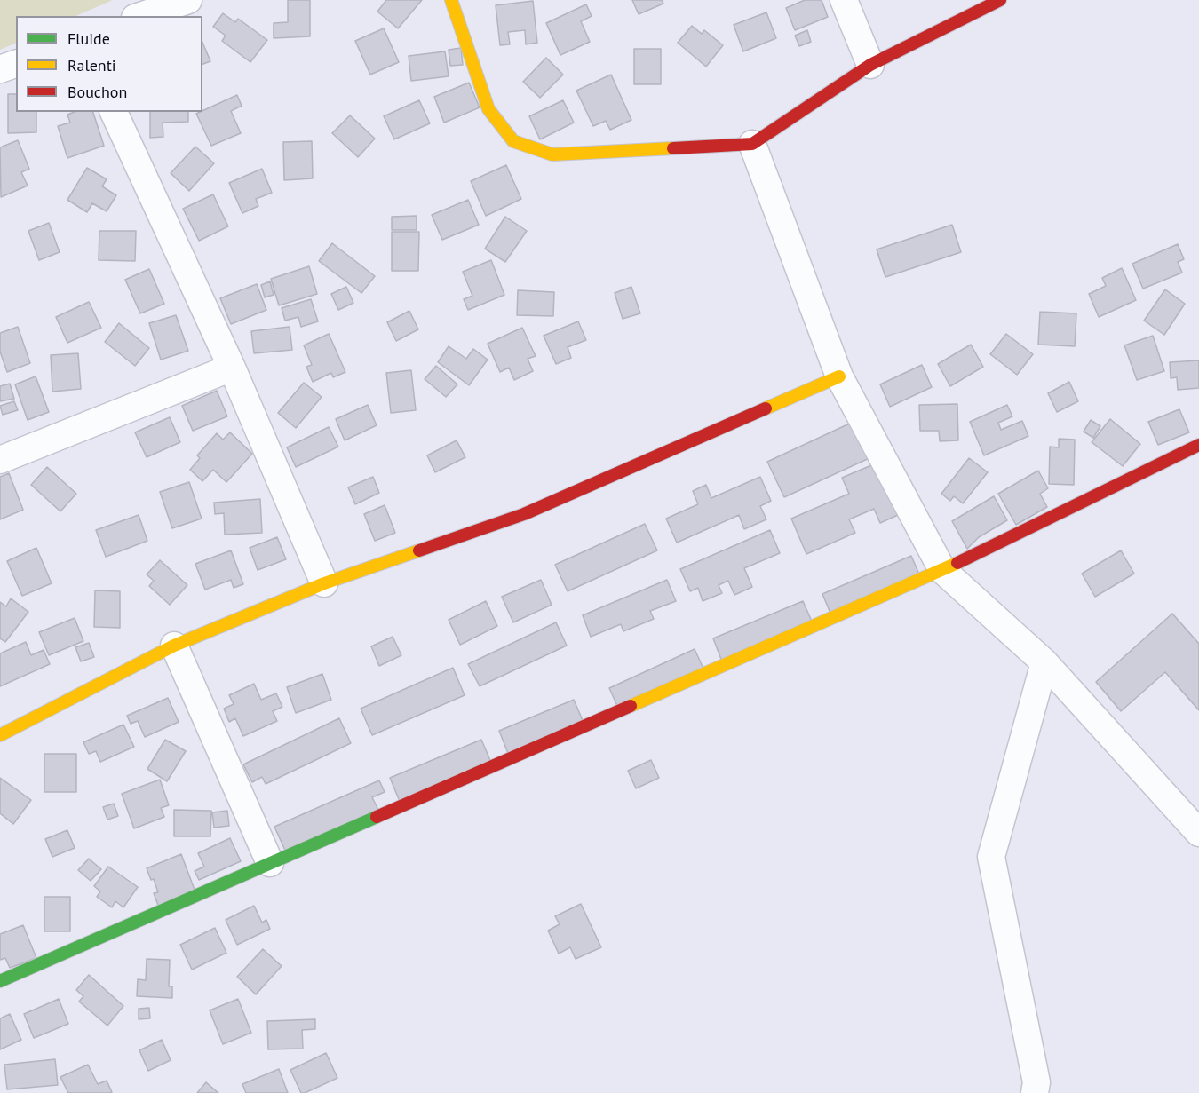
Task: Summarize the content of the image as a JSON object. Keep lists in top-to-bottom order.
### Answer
{
  "legend": ["Fluide", "Ralenti", "Bouchon"]
}
